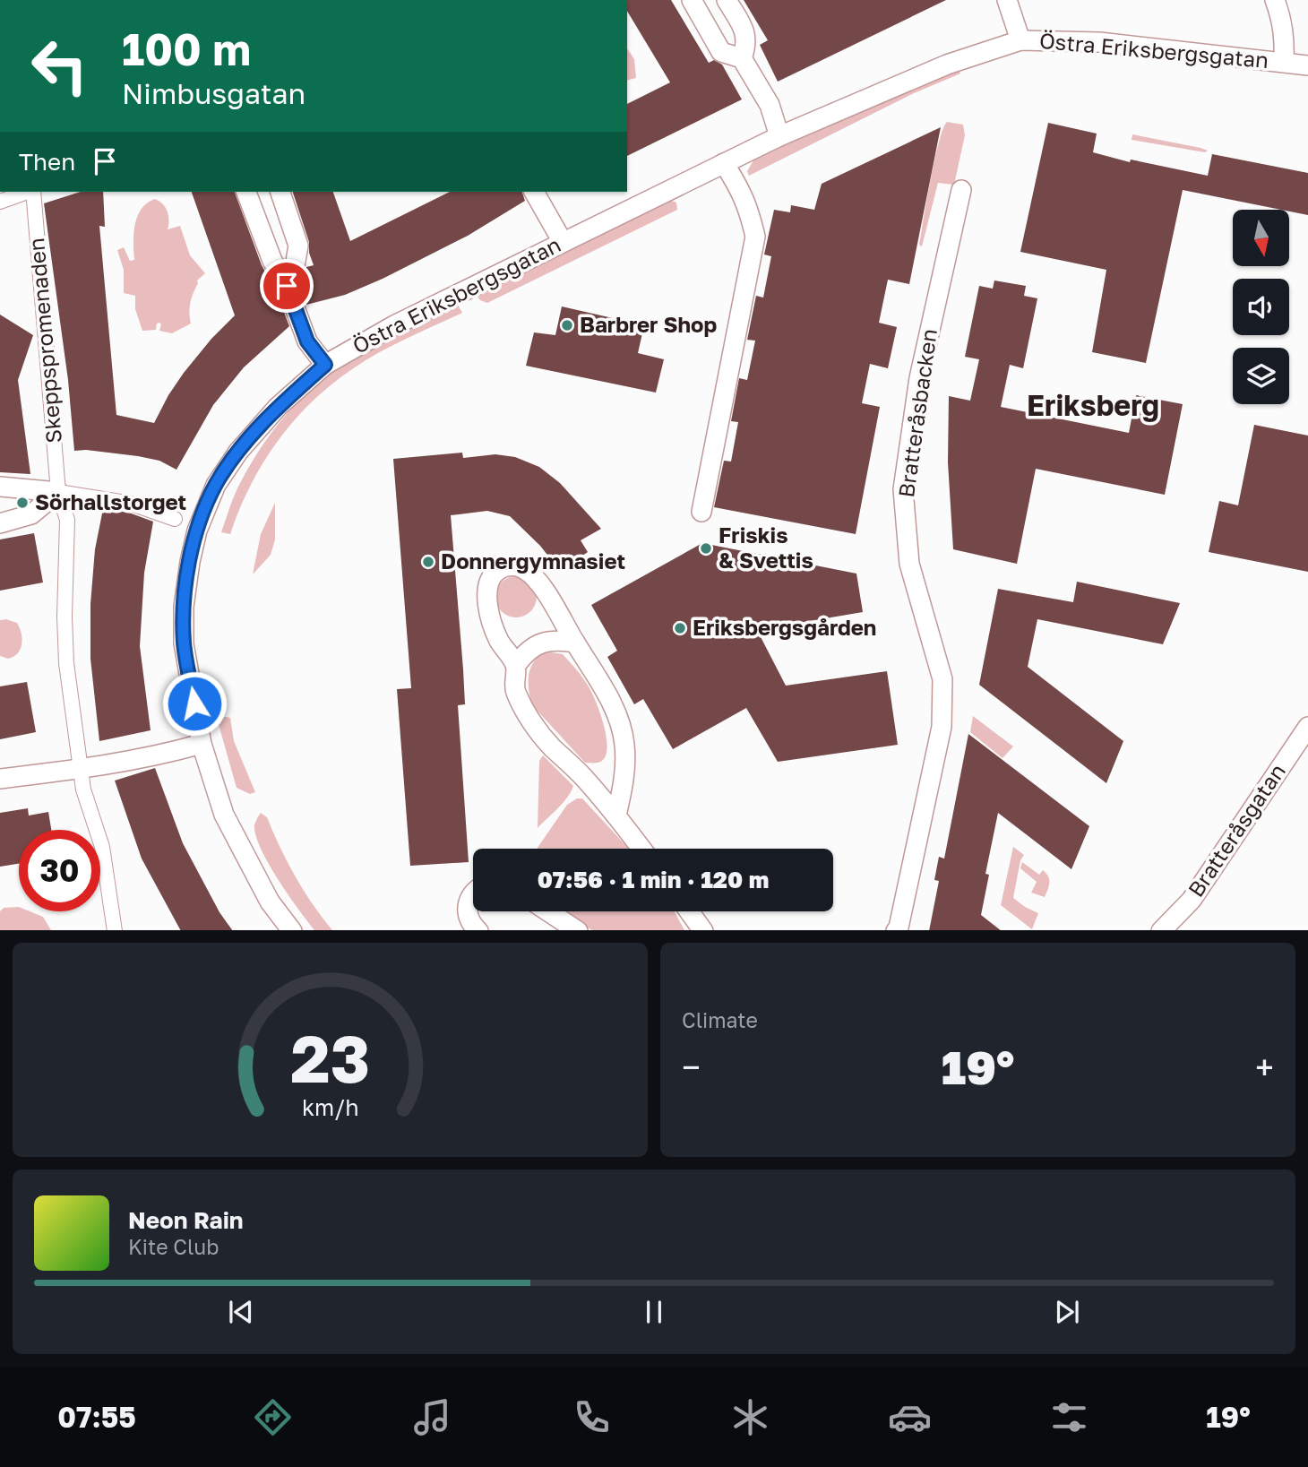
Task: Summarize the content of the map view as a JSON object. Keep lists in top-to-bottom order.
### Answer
{
  "streets": {
    "street": [
      "Östra Eriksbergsgatan",
      "Skeppspromenaden",
      "Bratteråsbacken",
      "Bratteråsgatan"
    ]
  },
  "districts": ["Eriksberg"],
  "places": [
    "Barbrer Shop",
    "Sörhallstorget",
    "Friskis & Svettis",
    "Donnergymnasiet",
    "Eriksbergsgården"
  ],
  "north": "bottom",
  "page": {
    "turn": ["100 m", "Nimbusgatan"],
    "then": "Then",
    "limit": "30",
    "trip": "07:56 · 1 min · 120 m",
    "tile": "Climate",
    "heat": ["−", "19°", "+"],
    "song": ["Neon Rain", "Kite Club"],
    "tabs": ["07:55", "19°"],
    "gauge": ["23", "km/h"]
  }
}
